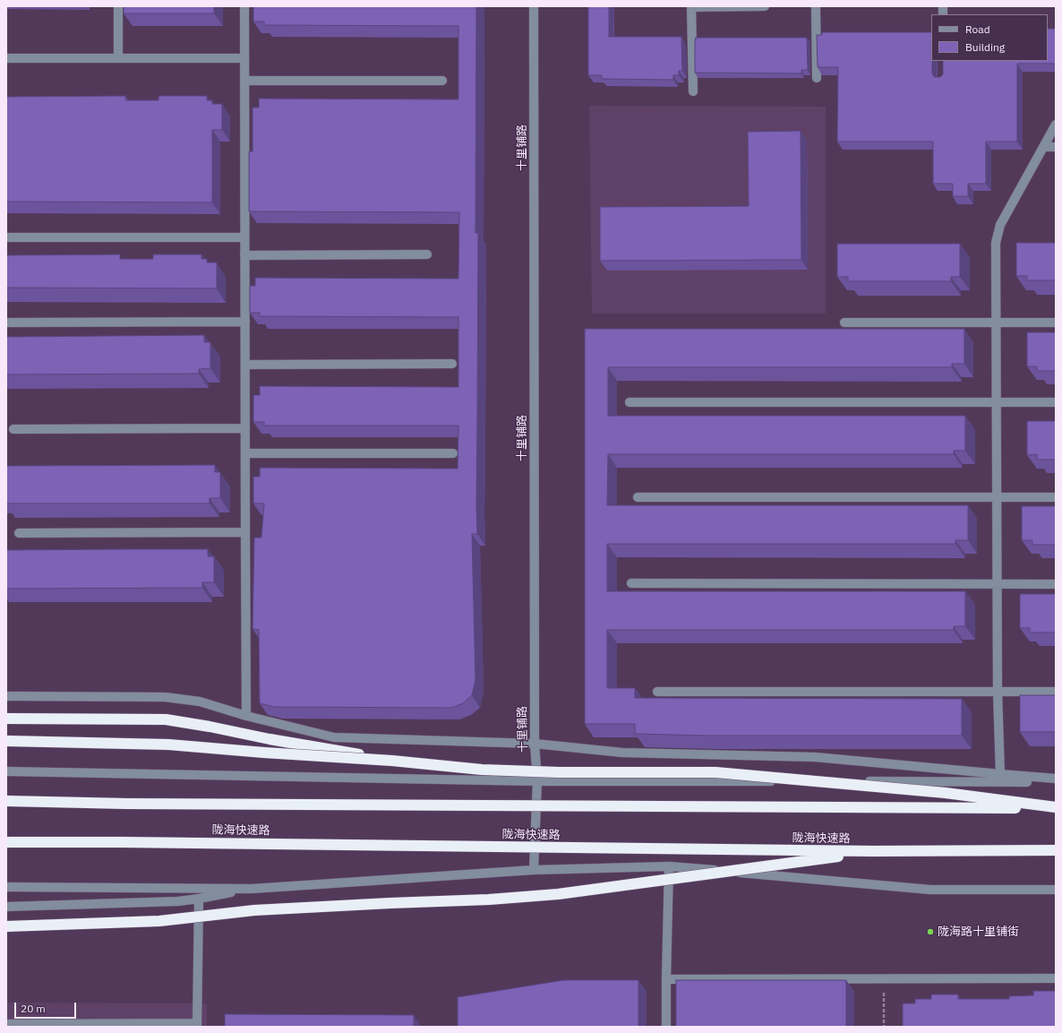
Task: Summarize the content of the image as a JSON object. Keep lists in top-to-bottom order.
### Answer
{
  "streets": {
    "highway": ["陇海快速路"],
    "street": ["十里铺路"]
  },
  "places": ["陇海路十里铺街"],
  "legend": ["Road", "Building"],
  "scale_bar": "20 m"
}
